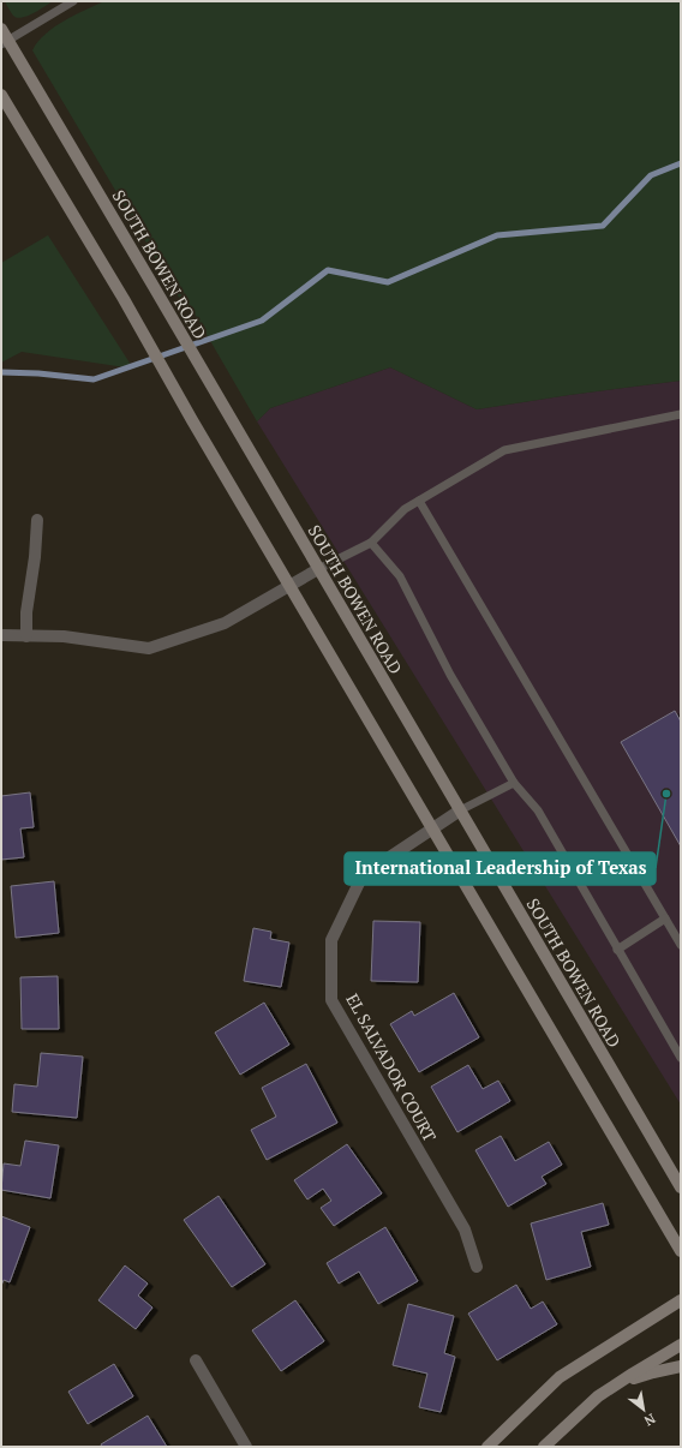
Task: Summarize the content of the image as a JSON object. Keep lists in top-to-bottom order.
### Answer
{
  "streets": {
    "main road": ["SOUTH BOWEN ROAD"],
    "street": ["EL SALVADOR COURT"]
  },
  "crossings": [
    ["SOUTH BOWEN ROAD", "EL SALVADOR COURT"]
  ],
  "places": ["International Leadership of Texas"],
  "north": "bottom right"
}
